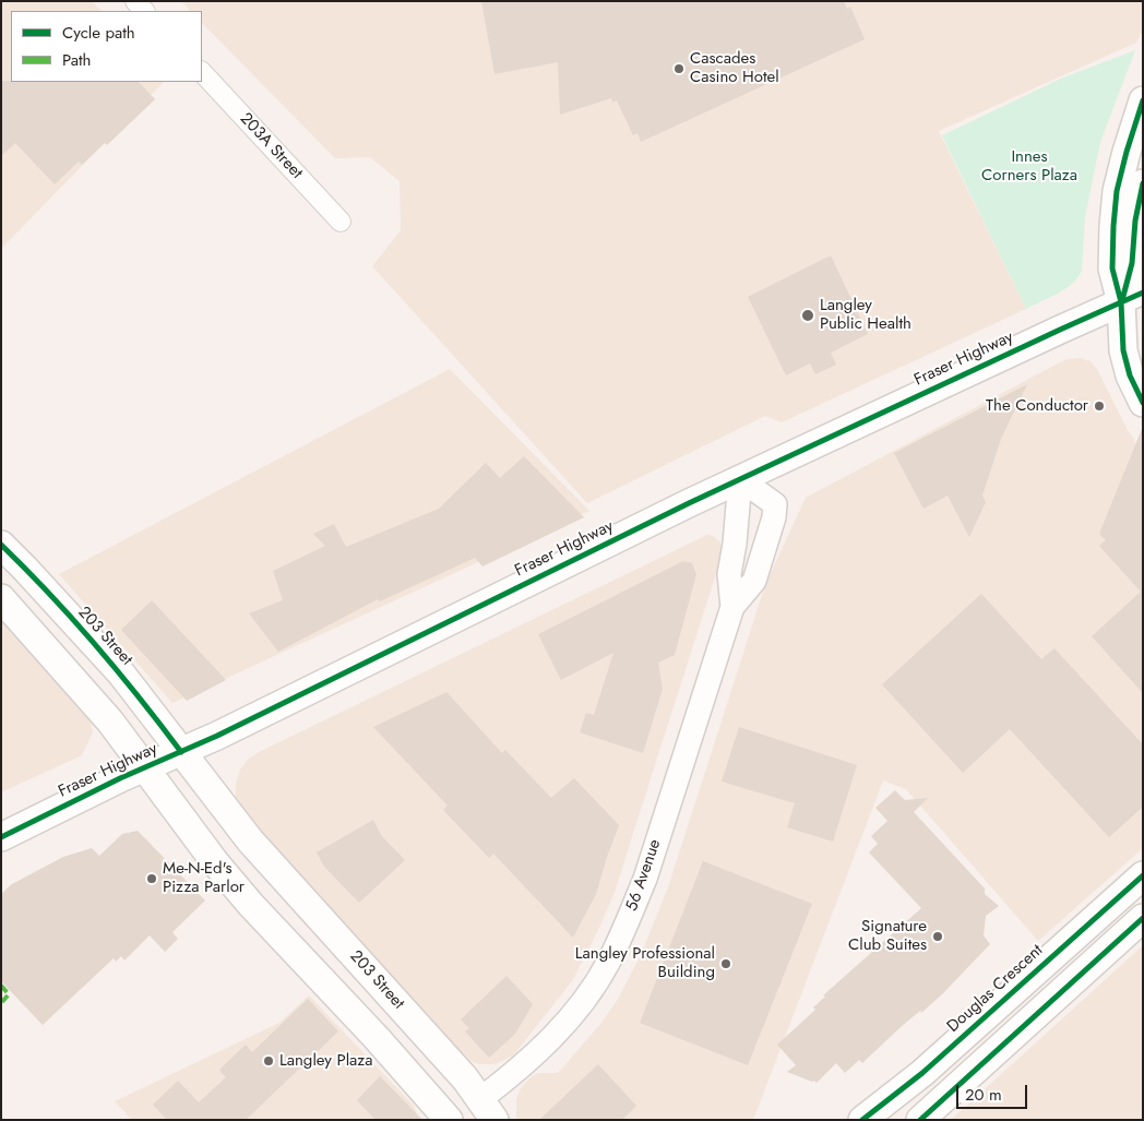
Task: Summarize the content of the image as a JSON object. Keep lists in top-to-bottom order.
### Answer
{
  "streets": {
    "main road": ["Fraser Highway", "203 Street", "Douglas Crescent"],
    "street": ["203A Street", "56 Avenue"]
  },
  "crossings": [
    ["Fraser Highway", "203 Street"],
    ["Fraser Highway", "56 Avenue"],
    ["203 Street", "56 Avenue"]
  ],
  "parks": ["Innes Corners Plaza"],
  "places": [
    "Cascades Casino Hotel",
    "Langley Public Health",
    "The Conductor",
    "Me-N-Ed's Pizza Parlor",
    "Signature Club Suites",
    "Langley Professional Building",
    "Langley Plaza"
  ],
  "legend": ["Cycle path", "Path"],
  "scale_bar": "20 m"
}
